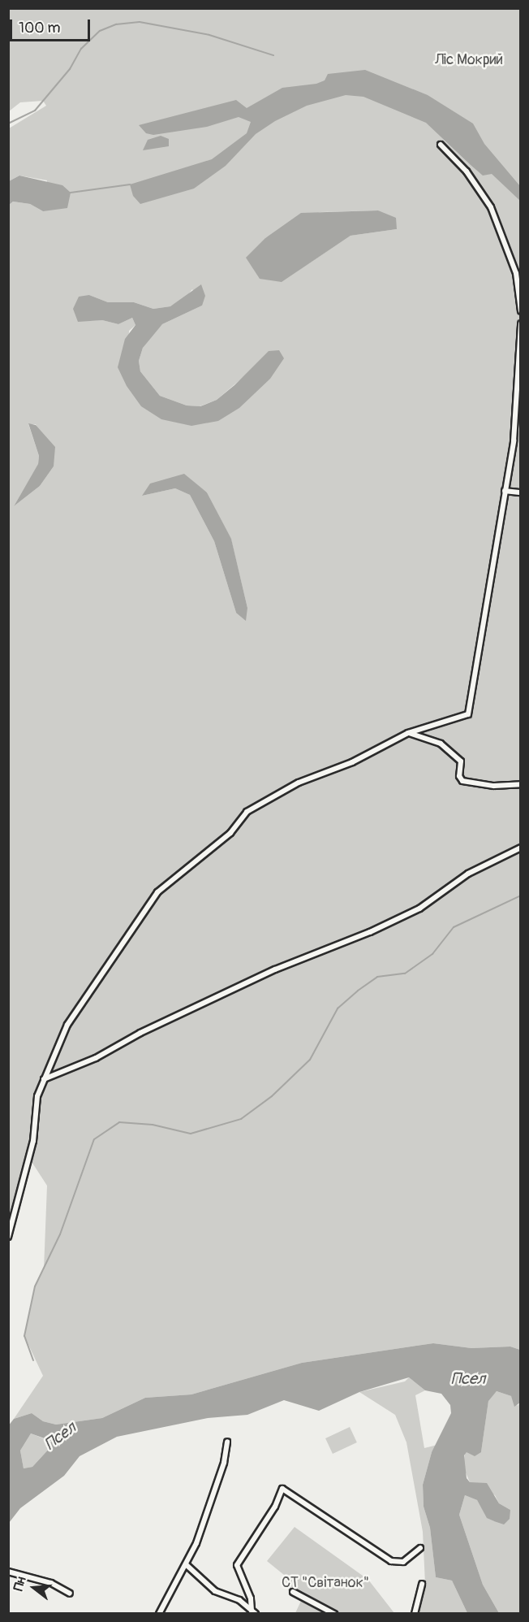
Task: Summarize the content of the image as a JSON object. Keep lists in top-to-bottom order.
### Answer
{
  "water": ["Псел"],
  "parks": ["Ліс Мокрий", "СТ \"Світанок\""],
  "scale_bar": "100 m",
  "north": "left"
}
